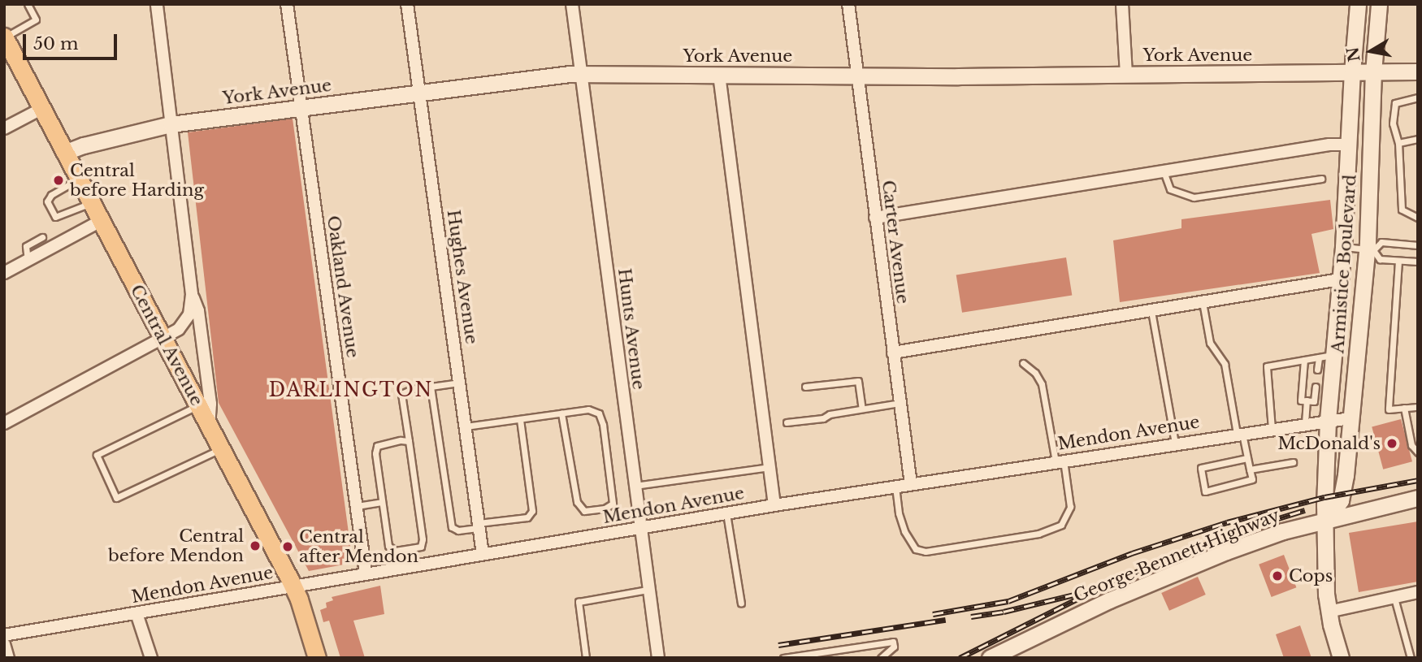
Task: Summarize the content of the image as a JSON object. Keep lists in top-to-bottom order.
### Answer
{
  "streets": {
    "main road": [
      "York Avenue",
      "Armistice Boulevard",
      "Central Avenue",
      "George Bennett Highway"
    ],
    "street": [
      "Carter Avenue",
      "Hughes Avenue",
      "Oakland Avenue",
      "Hunts Avenue",
      "Mendon Avenue"
    ]
  },
  "crossings": [
    ["York Avenue", "Carter Avenue"],
    ["York Avenue", "Armistice Boulevard"],
    ["York Avenue", "Hughes Avenue"],
    ["York Avenue", "Oakland Avenue"],
    ["York Avenue", "Hunts Avenue"],
    ["York Avenue", "Central Avenue"],
    ["Carter Avenue", "Mendon Avenue"],
    ["Armistice Boulevard", "Mendon Avenue"],
    ["Armistice Boulevard", "George Bennett Highway"],
    ["Hughes Avenue", "Mendon Avenue"],
    ["Oakland Avenue", "Mendon Avenue"],
    ["Hunts Avenue", "Mendon Avenue"],
    ["Central Avenue", "Mendon Avenue"]
  ],
  "districts": ["DARLINGTON"],
  "places": [
    "Central before Harding",
    "McDonald's",
    "Central before Mendon",
    "Central after Mendon",
    "Cops"
  ],
  "scale_bar": "50 m",
  "north": "left"
}
